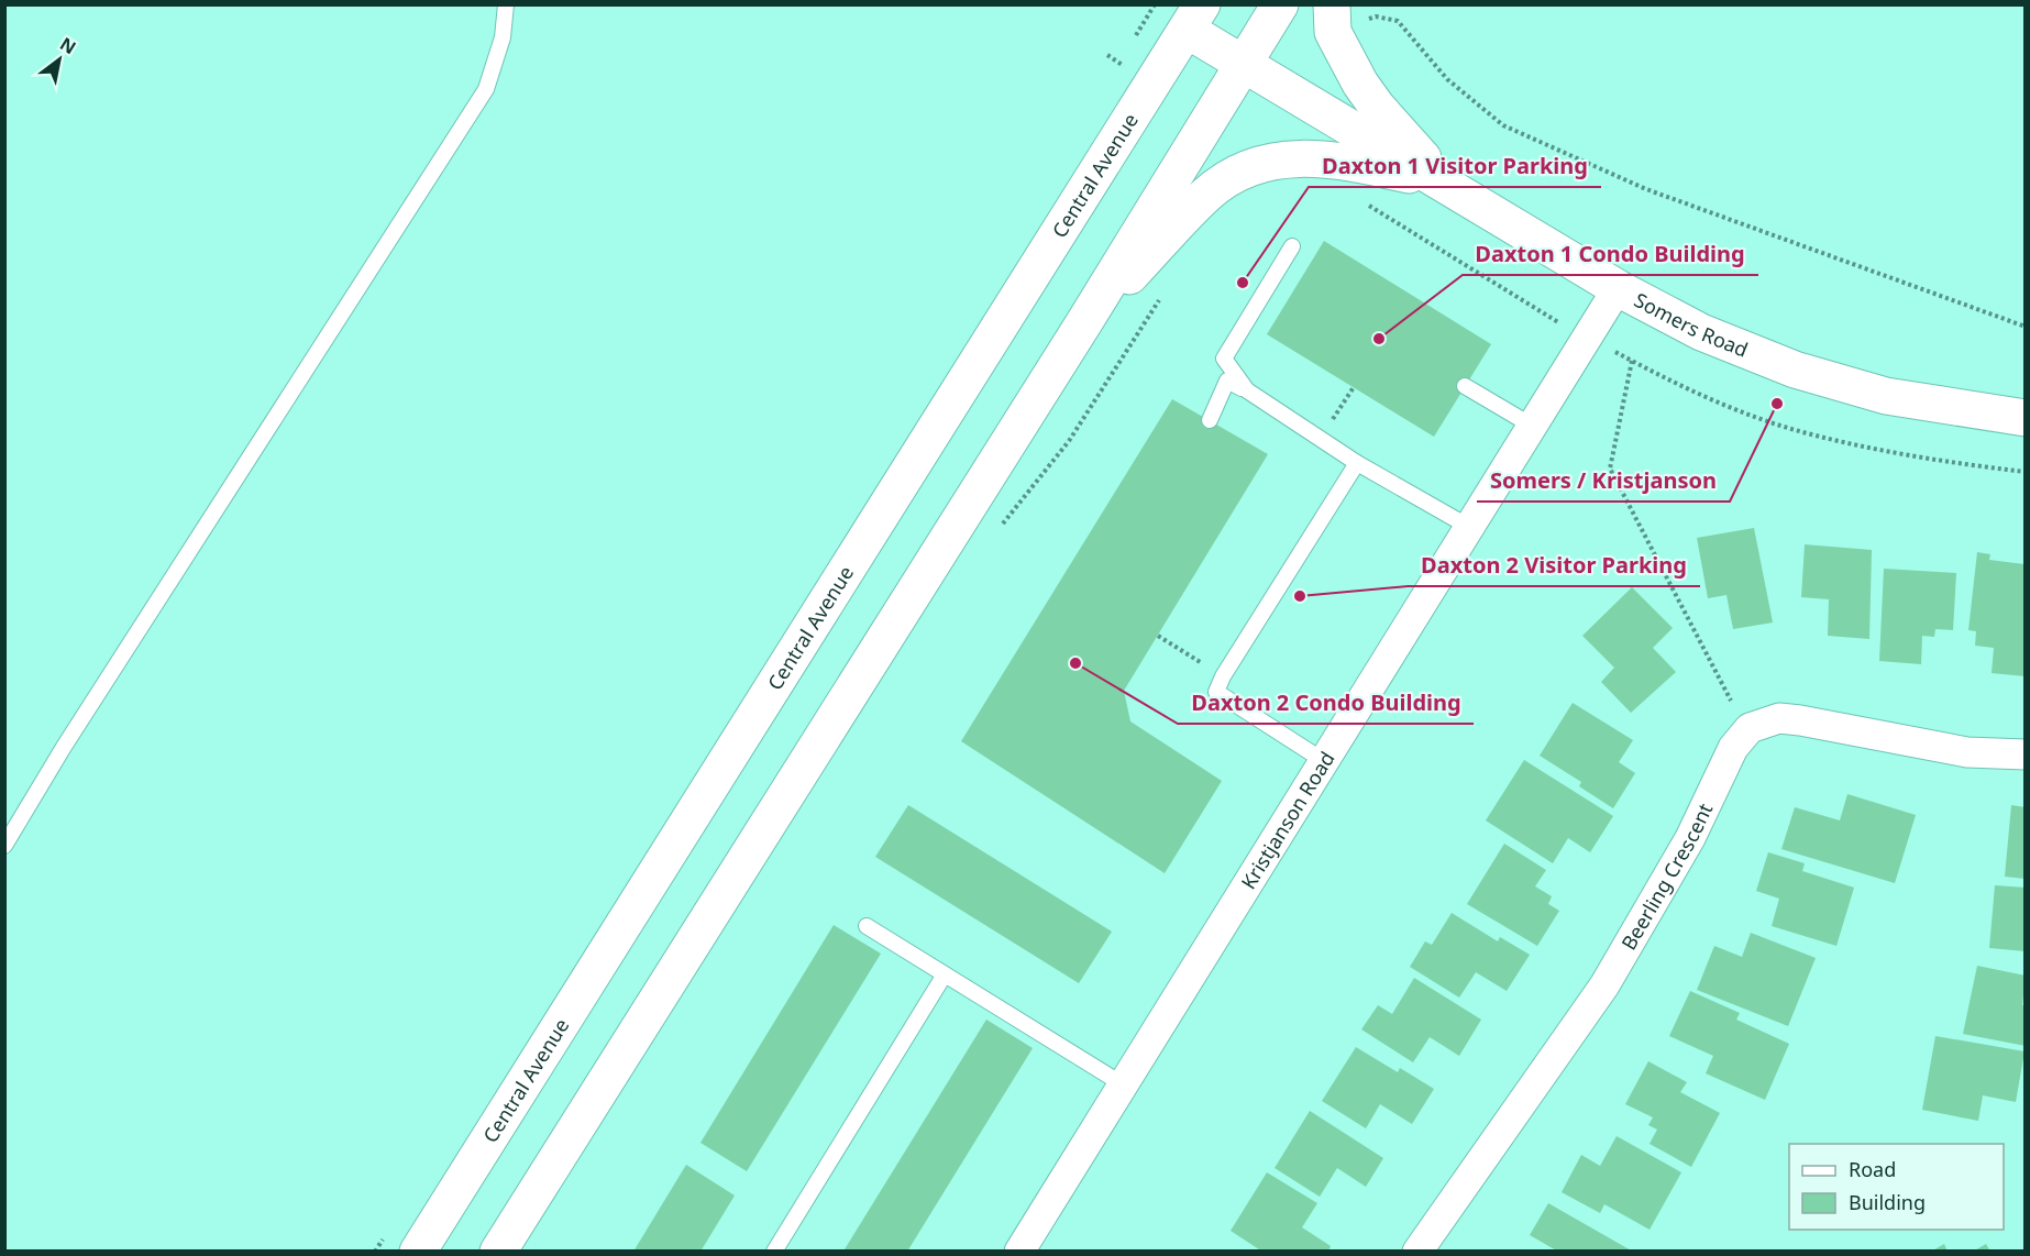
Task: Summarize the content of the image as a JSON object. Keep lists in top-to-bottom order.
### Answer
{
  "streets": {
    "main road": ["Central Avenue", "Somers Road"],
    "street": ["Kristjanson Road", "Beerling Crescent"]
  },
  "crossings": [
    ["Central Avenue", "Somers Road"],
    ["Somers Road", "Kristjanson Road"]
  ],
  "places": [
    "Daxton 1 Visitor Parking",
    "Daxton 1 Condo Building",
    "Somers / Kristjanson",
    "Daxton 2 Visitor Parking",
    "Daxton 2 Condo Building"
  ],
  "legend": ["Road", "Building"],
  "north": "top right"
}
